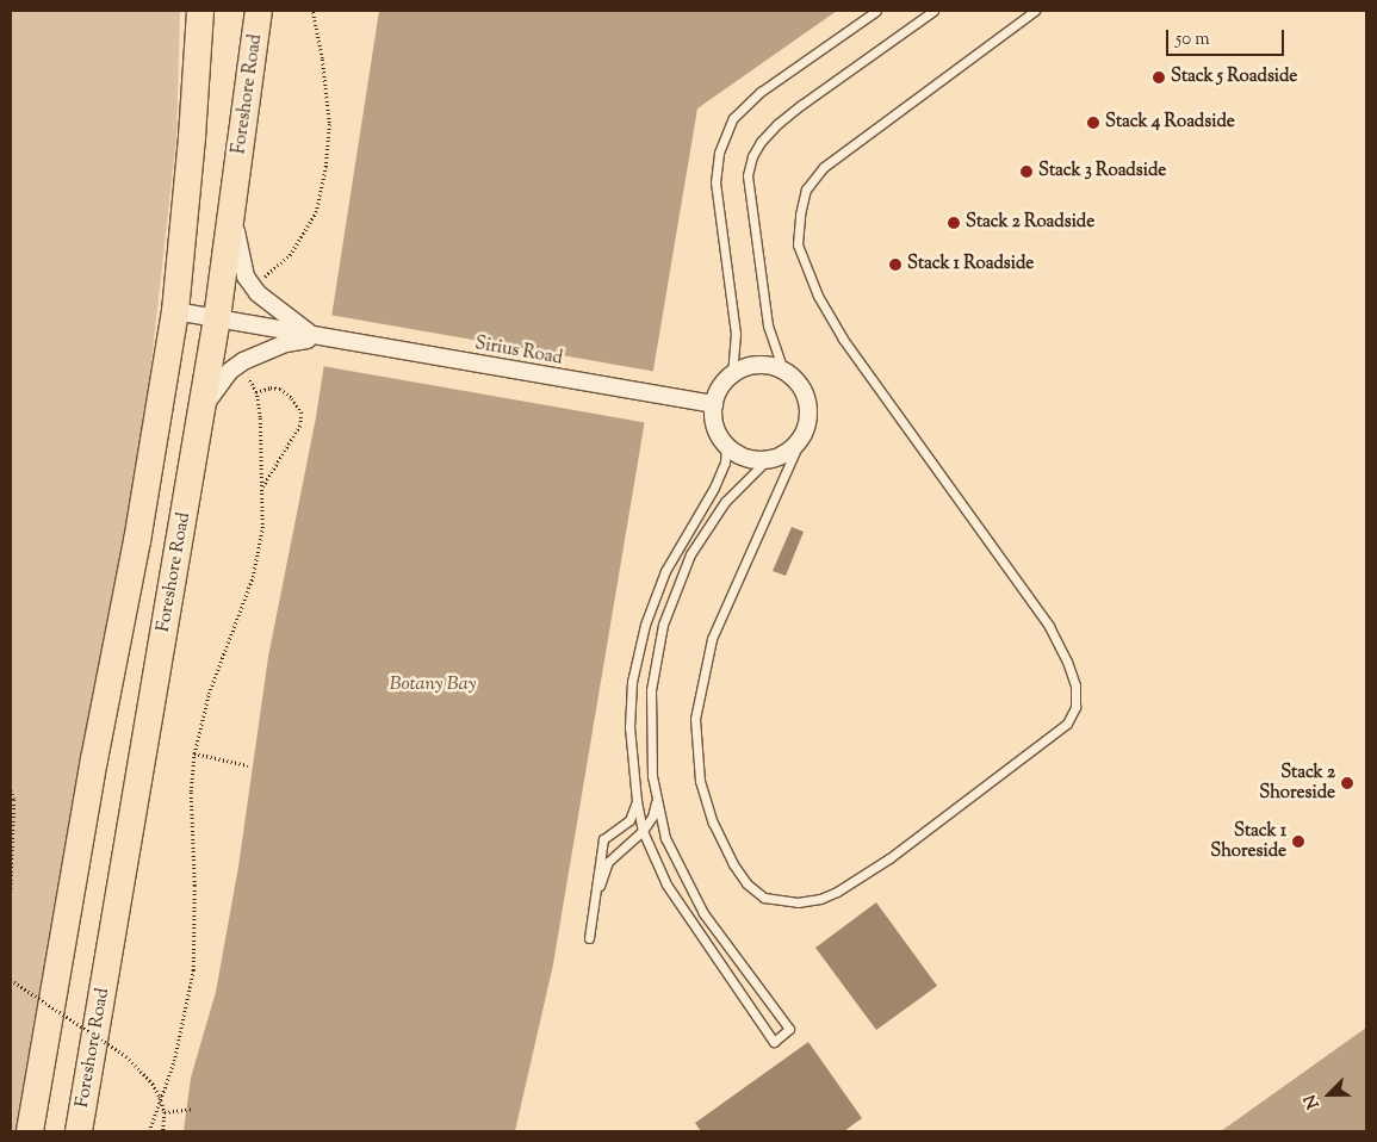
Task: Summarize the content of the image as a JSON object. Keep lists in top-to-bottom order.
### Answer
{
  "streets": {
    "main road": ["Foreshore Road"],
    "street": ["Sirius Road"]
  },
  "crossings": [
    ["Foreshore Road", "Sirius Road"]
  ],
  "water": ["Botany Bay"],
  "places": [
    "Stack 5 Roadside",
    "Stack 4 Roadside",
    "Stack 3 Roadside",
    "Stack 2 Roadside",
    "Stack 1 Roadside",
    "Stack 2 Shoreside",
    "Stack 1 Shoreside"
  ],
  "scale_bar": "50 m",
  "north": "bottom left"
}
